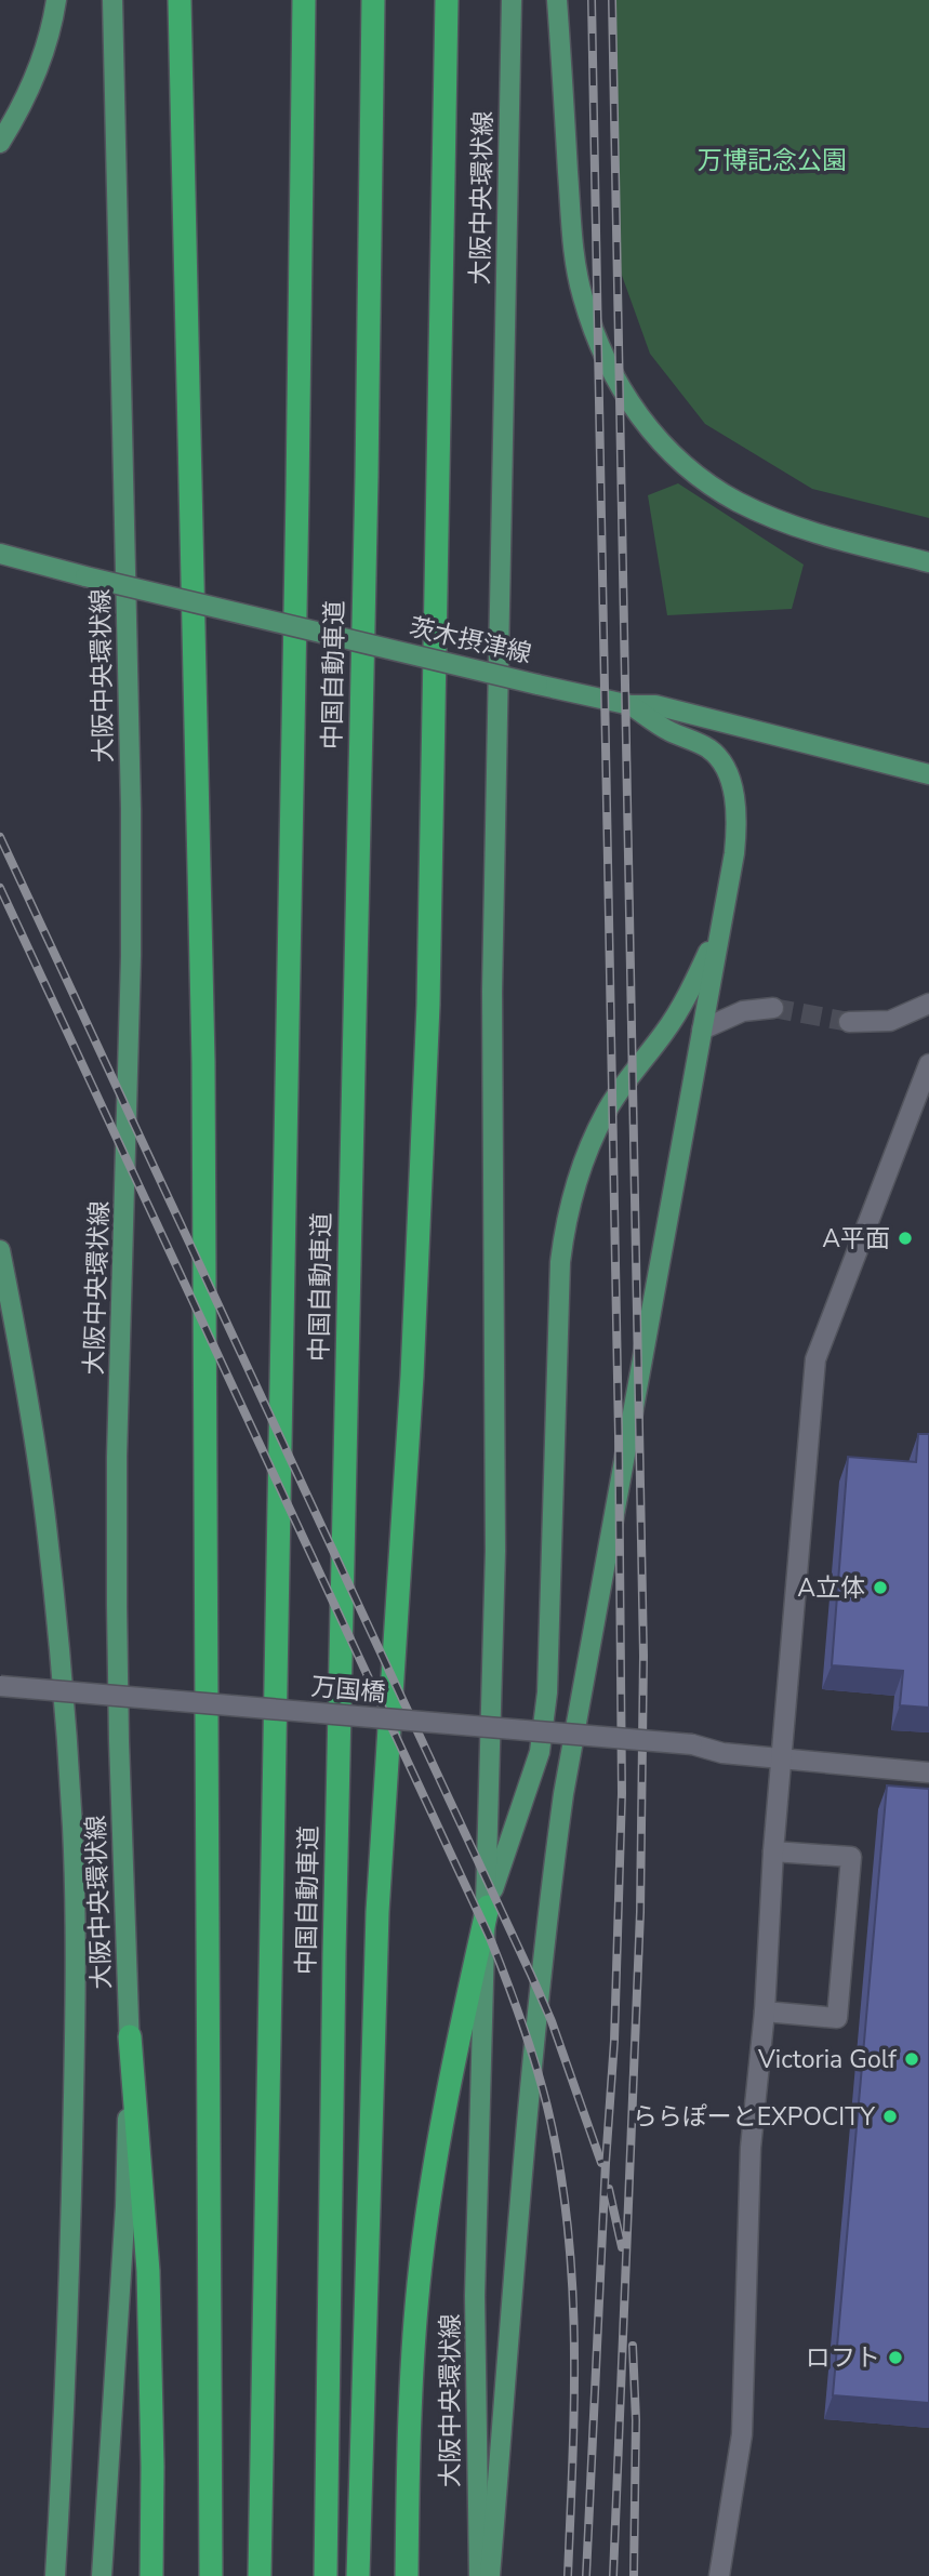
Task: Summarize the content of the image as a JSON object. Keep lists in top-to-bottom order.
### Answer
{
  "streets": {
    "highway": ["中国自動車道"],
    "main road": ["大阪中央環状線", "茨木摂津線"],
    "lane": ["万国橋"]
  },
  "parks": ["万博記念公園"],
  "places": [
    "A平面",
    "A立体",
    "Victoria Golf",
    "ららぽーとEXPOCITY",
    "ロフト"
  ]
}
